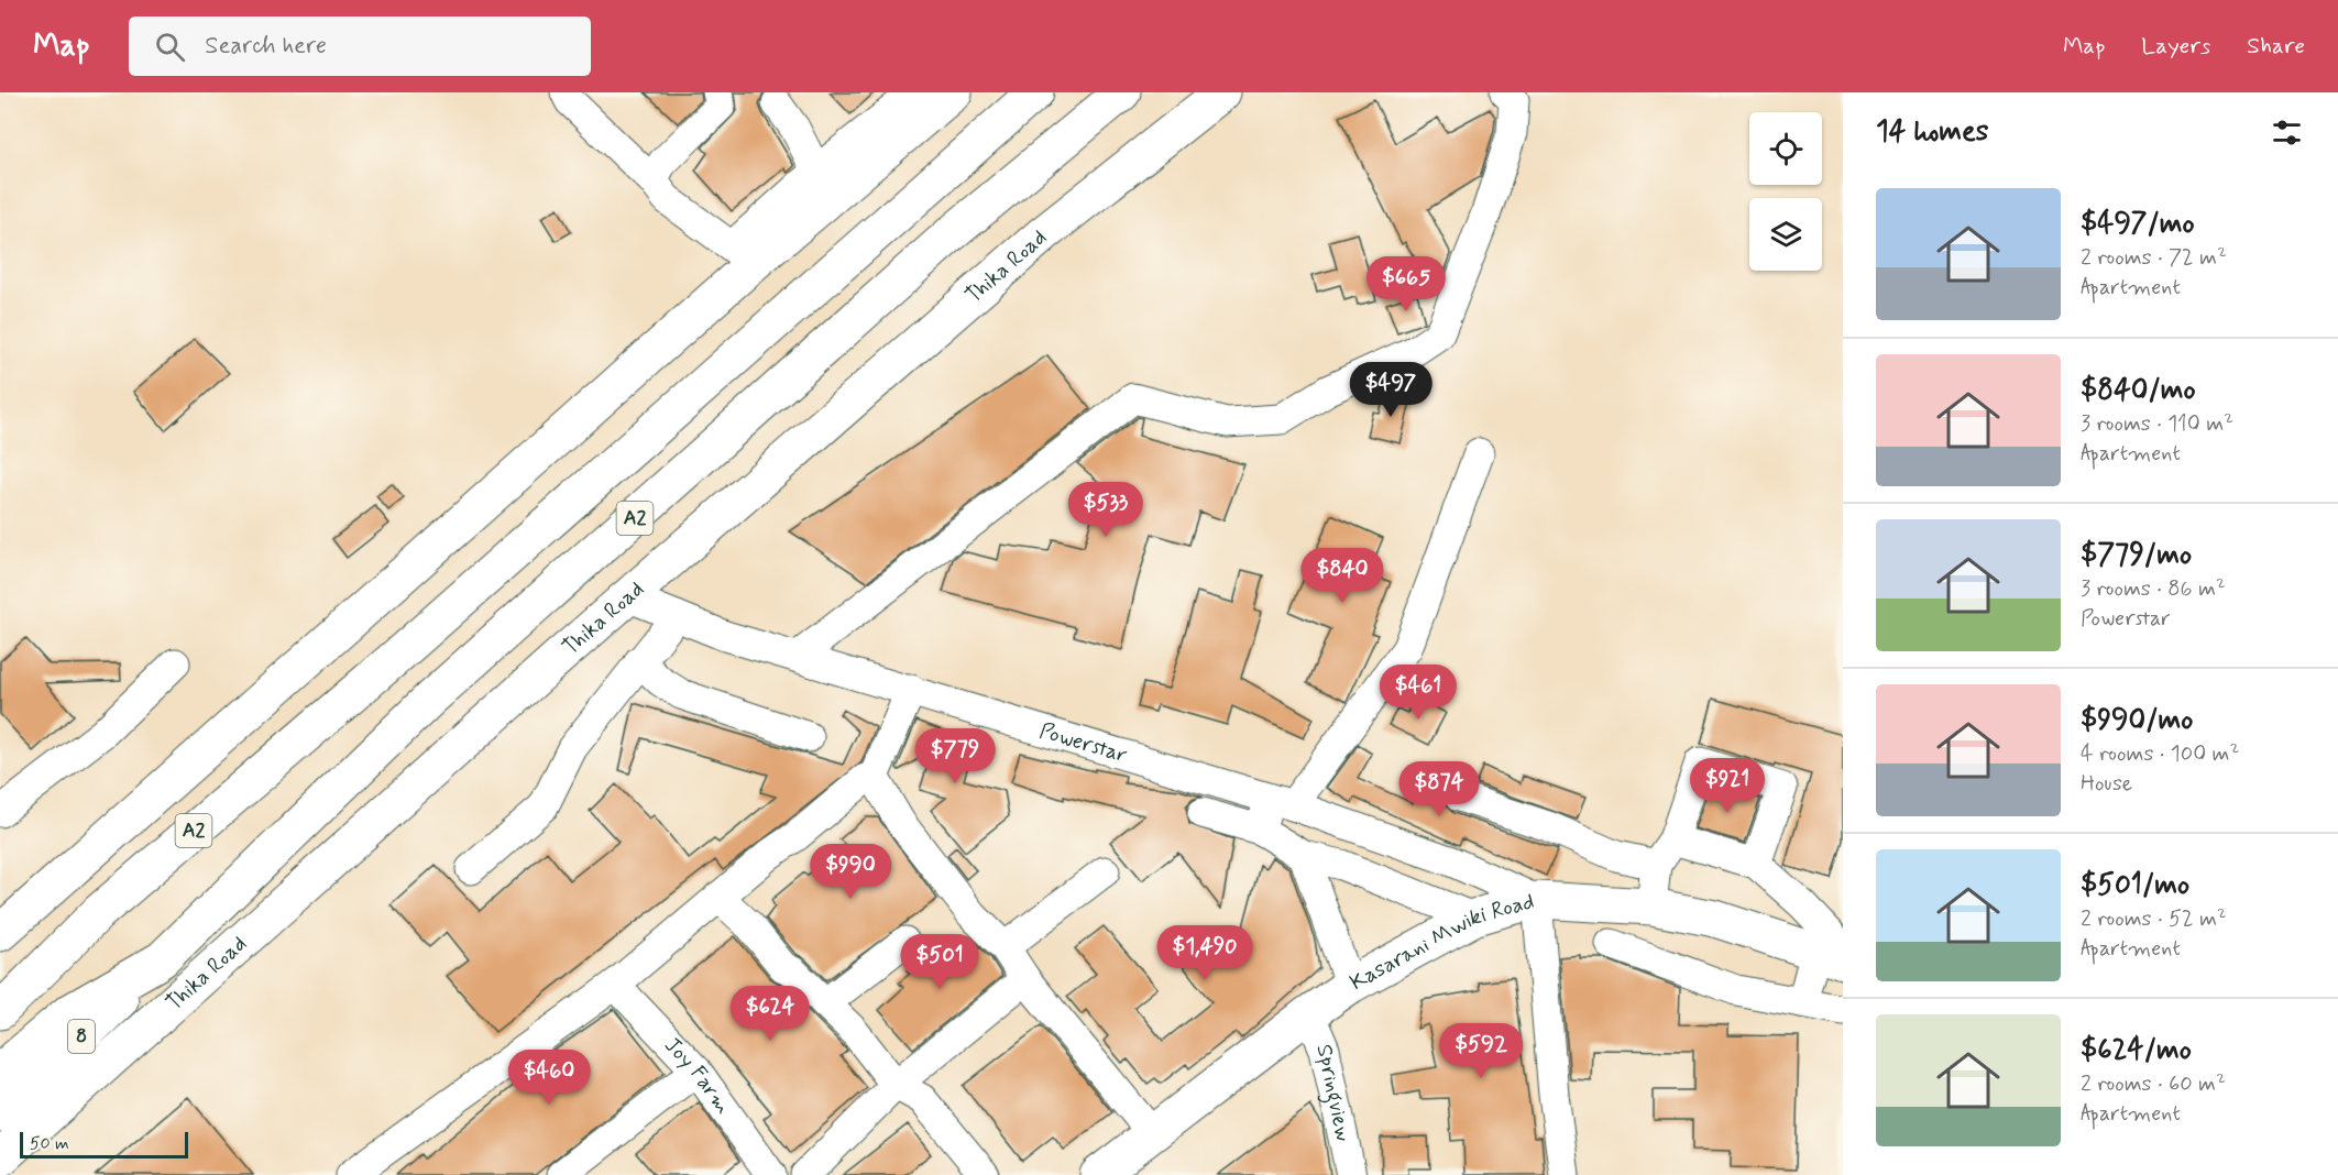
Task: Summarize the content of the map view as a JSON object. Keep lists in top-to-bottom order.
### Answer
{
  "streets": {
    "main road": [
      "Thika Road",
      "A2",
      "Kasarani Mwiki Road",
      "8"
    ],
    "street": ["Powerstar", "Joy Farm", "Springview"]
  },
  "crossings": [
    ["Thika Road", "Powerstar"],
    ["Thika Road", "8"],
    ["Powerstar", "Kasarani Mwiki Road"],
    ["Kasarani Mwiki Road", "Springview"]
  ],
  "scale_bar": "50 m",
  "page": {
    "header": "Map",
    "search": "Search here",
    "nav": ["Map", "Layers", "Share"],
    "heading": "14 homes",
    "list": [
      {
        "name": "$497/mo",
        "note": "2 rooms · 72 m² · Apartment"
      },
      {
        "name": "$840/mo",
        "note": "3 rooms · 110 m² · Apartment"
      },
      {
        "name": "$779/mo",
        "note": "3 rooms · 86 m² · Powerstar"
      },
      {
        "name": "$990/mo",
        "note": "4 rooms · 100 m² · House"
      },
      {
        "name": "$501/mo",
        "note": "2 rooms · 52 m² · Apartment"
      },
      {
        "name": "$624/mo",
        "note": "2 rooms · 60 m² · Apartment"
      }
    ],
    "price": [
      "$665",
      "$497",
      "$533",
      "$840",
      "$461",
      "$779",
      "$921",
      "$874",
      "$990",
      "$1,490",
      "$501",
      "$624",
      "$592",
      "$460"
    ],
    "scale": "50 m"
  }
}
